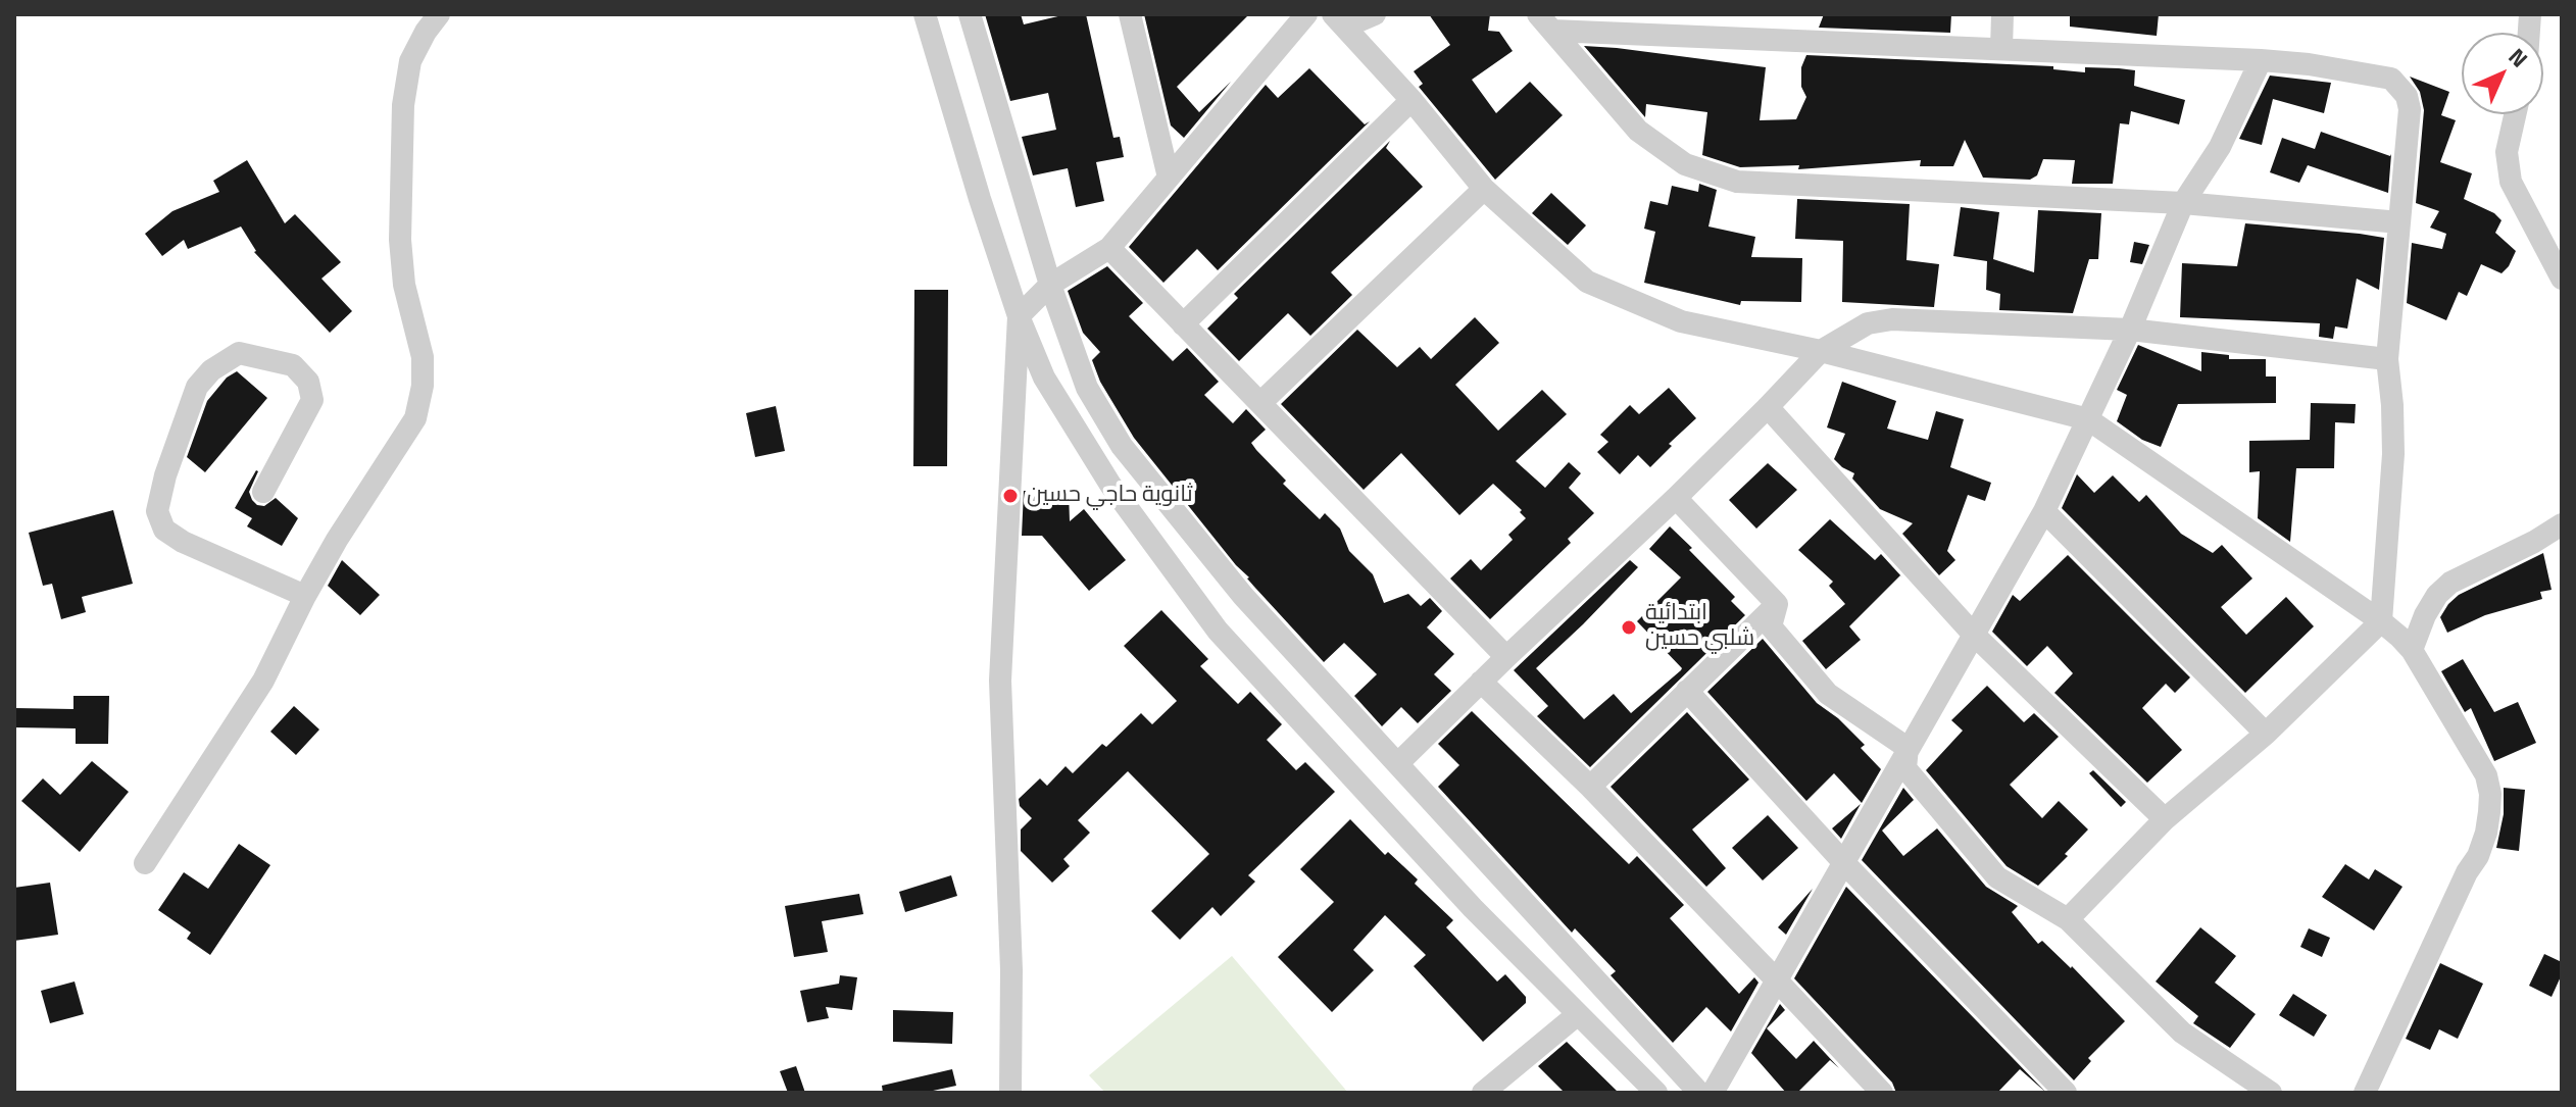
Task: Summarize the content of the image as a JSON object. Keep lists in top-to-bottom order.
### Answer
{
  "places": ["ثانوية حاجي حسين", "ابتدائية شلبي حسين"],
  "north": "top right"
}
